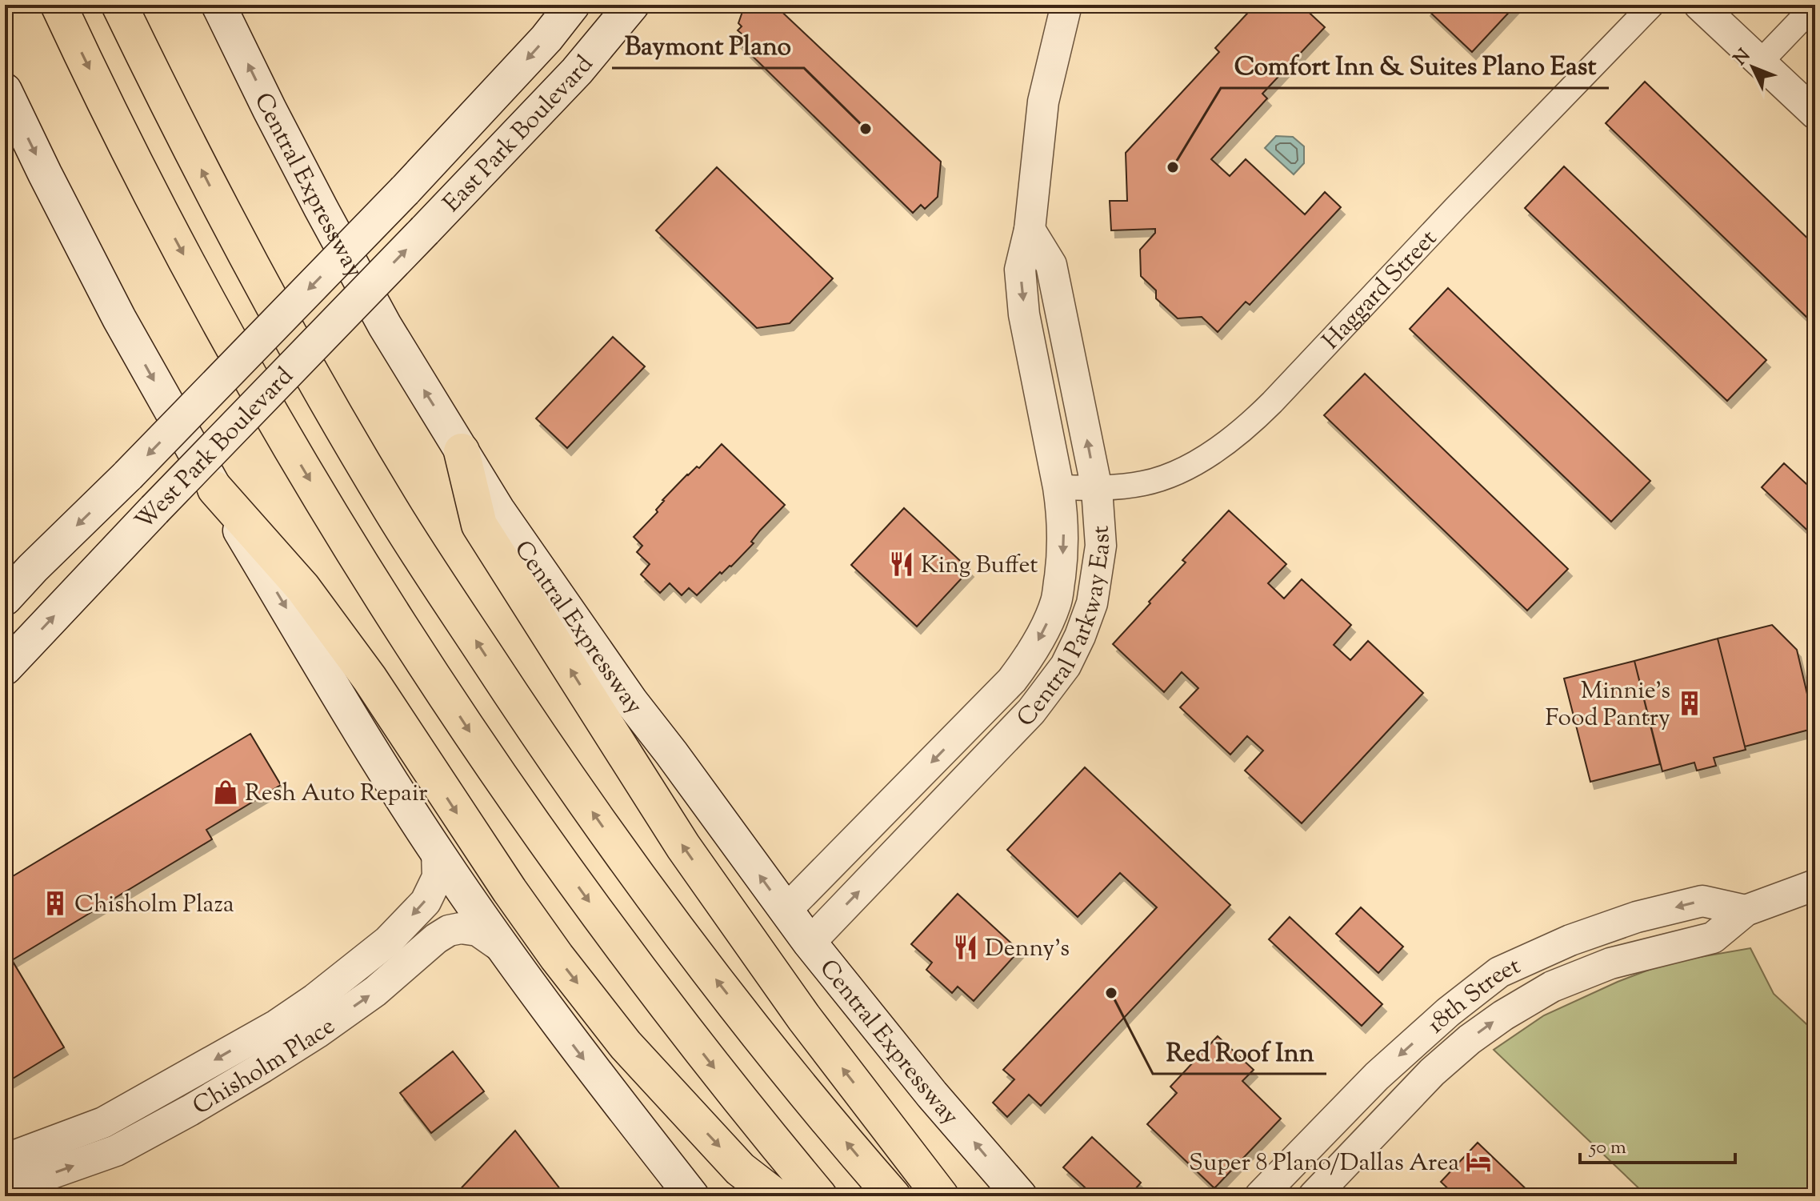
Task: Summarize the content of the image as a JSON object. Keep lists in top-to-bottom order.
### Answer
{
  "streets": {
    "main road": ["East Park Boulevard", "Central Expressway", "West Park Boulevard"],
    "street": [
      "Haggard Street",
      "Central Parkway East",
      "18th Street",
      "Chisholm Place"
    ]
  },
  "crossings": [
    ["East Park Boulevard", "West Park Boulevard"],
    ["Central Expressway", "Central Parkway East"],
    ["Haggard Street", "Central Parkway East"]
  ],
  "places": {
    "other": ["Baymont Plano", "Comfort Inn & Suites Plano East", "Red Roof Inn"],
    "restaurant": ["King Buffet", "Denny's"],
    "building": ["Minnie's Food Pantry", "Chisholm Plaza"],
    "shop": ["Resh Auto Repair"],
    "hotel": ["Super 8 Plano/Dallas Area"]
  },
  "scale_bar": "50 m",
  "north": "top left"
}
